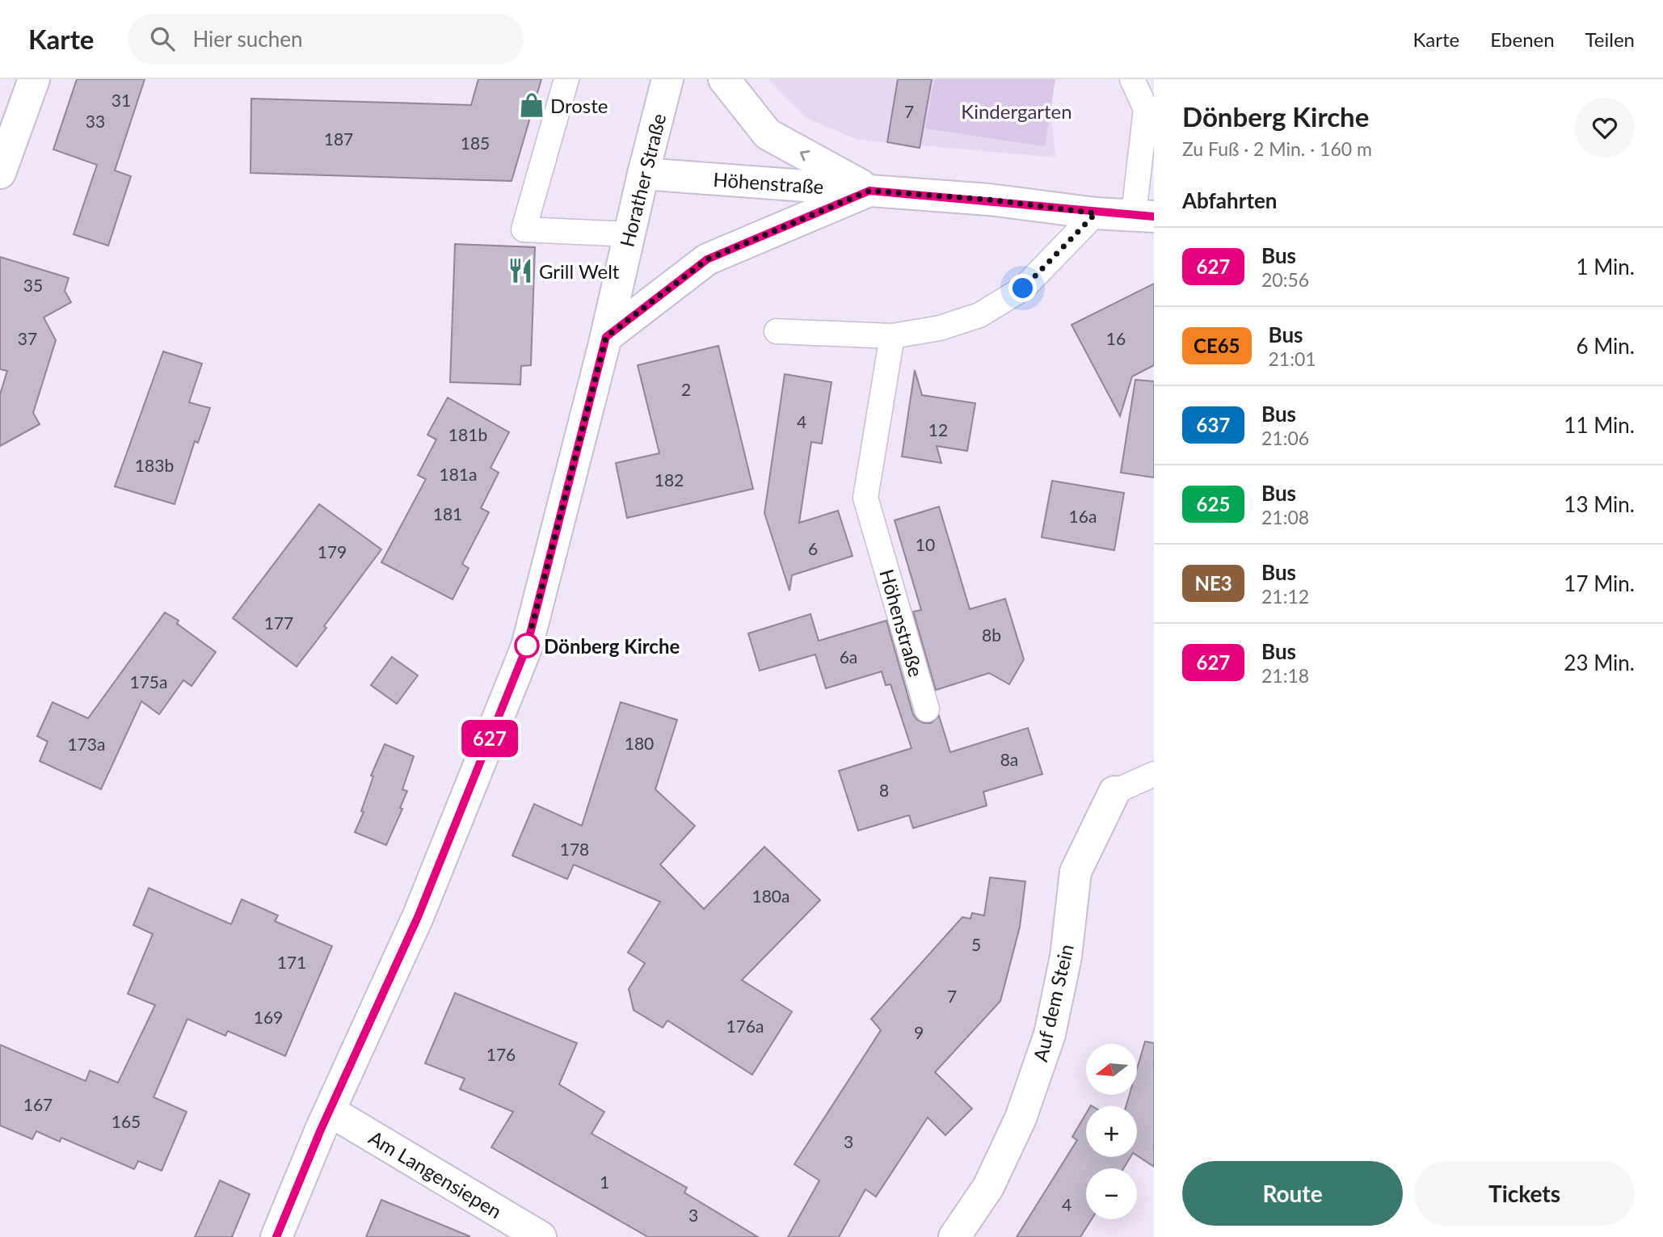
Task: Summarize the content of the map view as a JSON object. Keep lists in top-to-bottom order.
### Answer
{
  "streets": {
    "main road": [
      "Horather Straße",
      "Höhenstraße",
      "Auf dem Stein",
      "Am Langensiepen"
    ]
  },
  "crossings": [
    ["Horather Straße", "Höhenstraße"],
    ["Horather Straße", "Am Langensiepen"]
  ],
  "parks": ["Kindergarten"],
  "places": {
    "shop": ["Droste"],
    "restaurant": ["Grill Welt"],
    "other": ["Dönberg Kirche"]
  },
  "lines": ["bus line 627"],
  "house_numbers": [
    "31",
    "7",
    "33",
    "187",
    "185",
    "35",
    "37",
    "16",
    "2",
    "4",
    "12",
    "181b",
    "183b",
    "181a",
    "182",
    "181",
    "16a",
    "10",
    "6",
    "179",
    "177",
    "8b",
    "6a",
    "175a",
    "180",
    "173a",
    "8a",
    "8",
    "178",
    "180a",
    "5",
    "171",
    "7",
    "169",
    "176a",
    "9",
    "176",
    "167",
    "165",
    "3",
    "1",
    "4",
    "3"
  ],
  "north": "left",
  "page": {
    "header": "Karte",
    "search": "Hier suchen",
    "nav": ["Karte", "Ebenen", "Teilen"],
    "on_map": "627",
    "heading": [
      ["Dönberg Kirche", "Zu Fuß · 2 Min. · 160 m"],
      "Abfahrten"
    ],
    "list": [
      {
        "mark": "627",
        "name": "Bus",
        "note": "20:56",
        "value": "1 Min."
      },
      {
        "mark": "CE65",
        "name": "Bus",
        "note": "21:01",
        "value": "6 Min."
      },
      {
        "mark": "637",
        "name": "Bus",
        "note": "21:06",
        "value": "11 Min."
      },
      {
        "mark": "625",
        "name": "Bus",
        "note": "21:08",
        "value": "13 Min."
      },
      {
        "mark": "NE3",
        "name": "Bus",
        "note": "21:12",
        "value": "17 Min."
      },
      {
        "mark": "627",
        "name": "Bus",
        "note": "21:18",
        "value": "23 Min."
      }
    ],
    "map_buttons": ["+", "−"],
    "buttons": ["Route", "Tickets"]
  }
}
